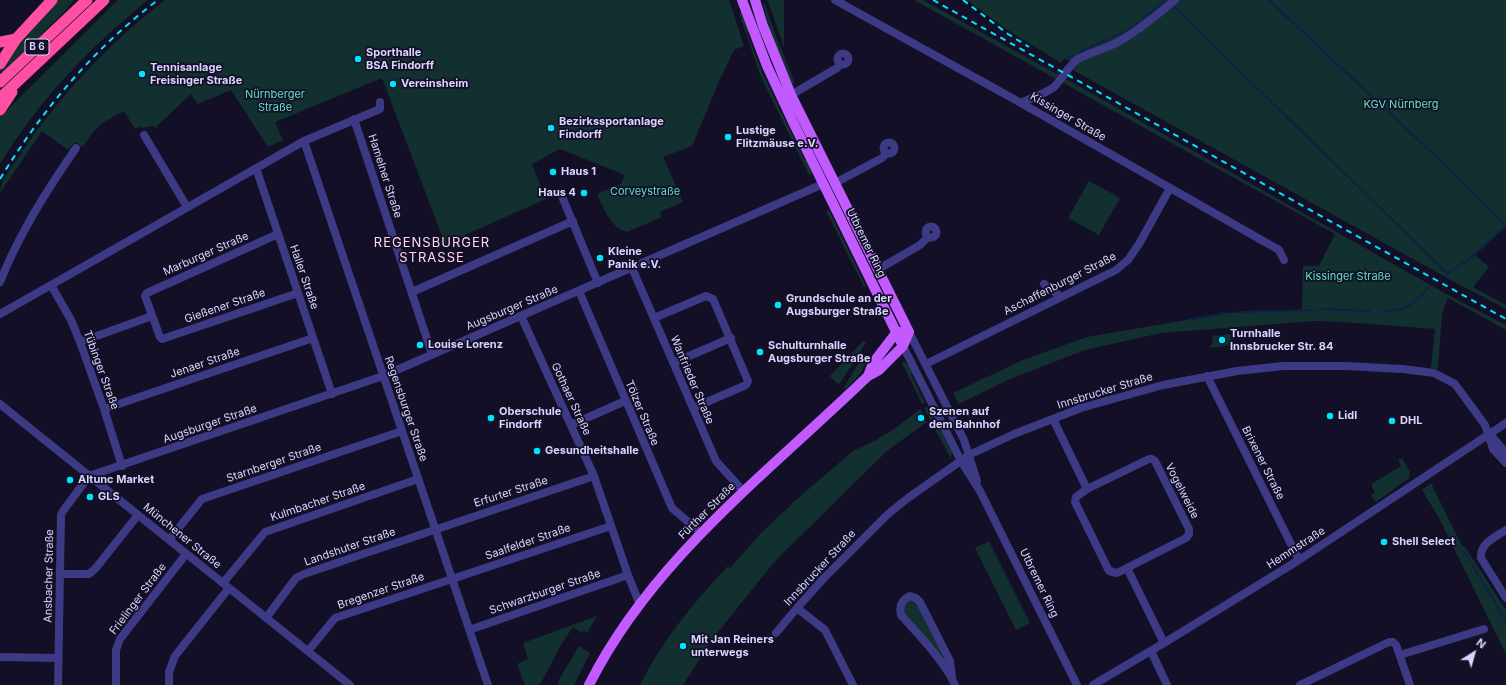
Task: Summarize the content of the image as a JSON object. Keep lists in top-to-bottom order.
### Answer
{
  "streets": {
    "highway": ["B 6"],
    "main road": ["Utbremer Ring", "Fürther Straße"],
    "street": [
      "Kissinger Straße",
      "Hamelner Straße",
      "Marburger Straße",
      "Haller Straße",
      "Aschaffenburger Straße",
      "Gießener Straße",
      "Augsburger Straße",
      "Jenaer Straße",
      "Tübinger Straße",
      "Wanfrieder Straße",
      "Innsbrucker Straße",
      "Gothaer Straße",
      "Regensburger Straße",
      "Tölzer Straße",
      "Starnberger Straße",
      "Brixener Straße",
      "Vogelweide",
      "Erfurter Straße",
      "Kulmbacher Straße",
      "Münchener Straße",
      "Saalfelder Straße",
      "Landshuter Straße",
      "Hemmstraße",
      "Ansbacher Straße",
      "Bregenzer Straße",
      "Schwarzburger Straße",
      "Frielinger Straße"
    ]
  },
  "crossings": [
    ["Kissinger Straße", "Aschaffenburger Straße"],
    ["Hamelner Straße", "Augsburger Straße"],
    ["Utbremer Ring", "Aschaffenburger Straße"],
    ["Utbremer Ring", "Augsburger Straße"],
    ["Utbremer Ring", "Innsbrucker Straße"],
    ["Utbremer Ring", "Fürther Straße"],
    ["Marburger Straße", "Haller Straße"],
    ["Marburger Straße", "Gießener Straße"],
    ["Haller Straße", "Gießener Straße"],
    ["Haller Straße", "Augsburger Straße"],
    ["Haller Straße", "Jenaer Straße"],
    ["Augsburger Straße", "Tübinger Straße"],
    ["Augsburger Straße", "Wanfrieder Straße"],
    ["Augsburger Straße", "Gothaer Straße"],
    ["Augsburger Straße", "Regensburger Straße"],
    ["Augsburger Straße", "Tölzer Straße"],
    ["Augsburger Straße", "Münchener Straße"],
    ["Augsburger Straße", "Ansbacher Straße"],
    ["Jenaer Straße", "Tübinger Straße"],
    ["Wanfrieder Straße", "Fürther Straße"],
    ["Innsbrucker Straße", "Brixener Straße"],
    ["Innsbrucker Straße", "Hemmstraße"],
    ["Gothaer Straße", "Erfurter Straße"],
    ["Gothaer Straße", "Fürther Straße"],
    ["Gothaer Straße", "Saalfelder Straße"],
    ["Gothaer Straße", "Schwarzburger Straße"],
    ["Regensburger Straße", "Starnberger Straße"],
    ["Regensburger Straße", "Erfurter Straße"],
    ["Regensburger Straße", "Kulmbacher Straße"],
    ["Regensburger Straße", "Saalfelder Straße"],
    ["Regensburger Straße", "Landshuter Straße"],
    ["Regensburger Straße", "Bregenzer Straße"],
    ["Regensburger Straße", "Schwarzburger Straße"],
    ["Tölzer Straße", "Fürther Straße"],
    ["Starnberger Straße", "Münchener Straße"],
    ["Brixener Straße", "Hemmstraße"],
    ["Erfurter Straße", "Landshuter Straße"],
    ["Kulmbacher Straße", "Münchener Straße"],
    ["Münchener Straße", "Landshuter Straße"],
    ["Münchener Straße", "Ansbacher Straße"],
    ["Münchener Straße", "Bregenzer Straße"],
    ["Münchener Straße", "Frielinger Straße"],
    ["Saalfelder Straße", "Bregenzer Straße"]
  ],
  "districts": ["REGENSBURGER STRASSE"],
  "parks": [
    "Nürnberger Straße",
    "KGV Nürnberg",
    "Corveystraße",
    "Kissinger Straße"
  ],
  "places": [
    "Sporthalle BSA Findorff",
    "Tennisanlage Freisinger Straße",
    "Vereinsheim",
    "Bezirkssportanlage Findorff",
    "Lustige Flitzmäuse e.V.",
    "Haus 1",
    "Haus 4",
    "Kleine Panik e.V.",
    "Grundschule an der Augsburger Straße",
    "Turnhalle Innsbrucker Str. 84",
    "Louise Lorenz",
    "Schulturnhalle Augsburger Straße",
    "Lidl",
    "Oberschule Findorff",
    "Szenen auf dem Bahnhof",
    "DHL",
    "Gesundheitshalle",
    "Altunc Market",
    "GLS",
    "Shell Select",
    "Mit Jan Reiners unterwegs"
  ],
  "north": "top right"
}
